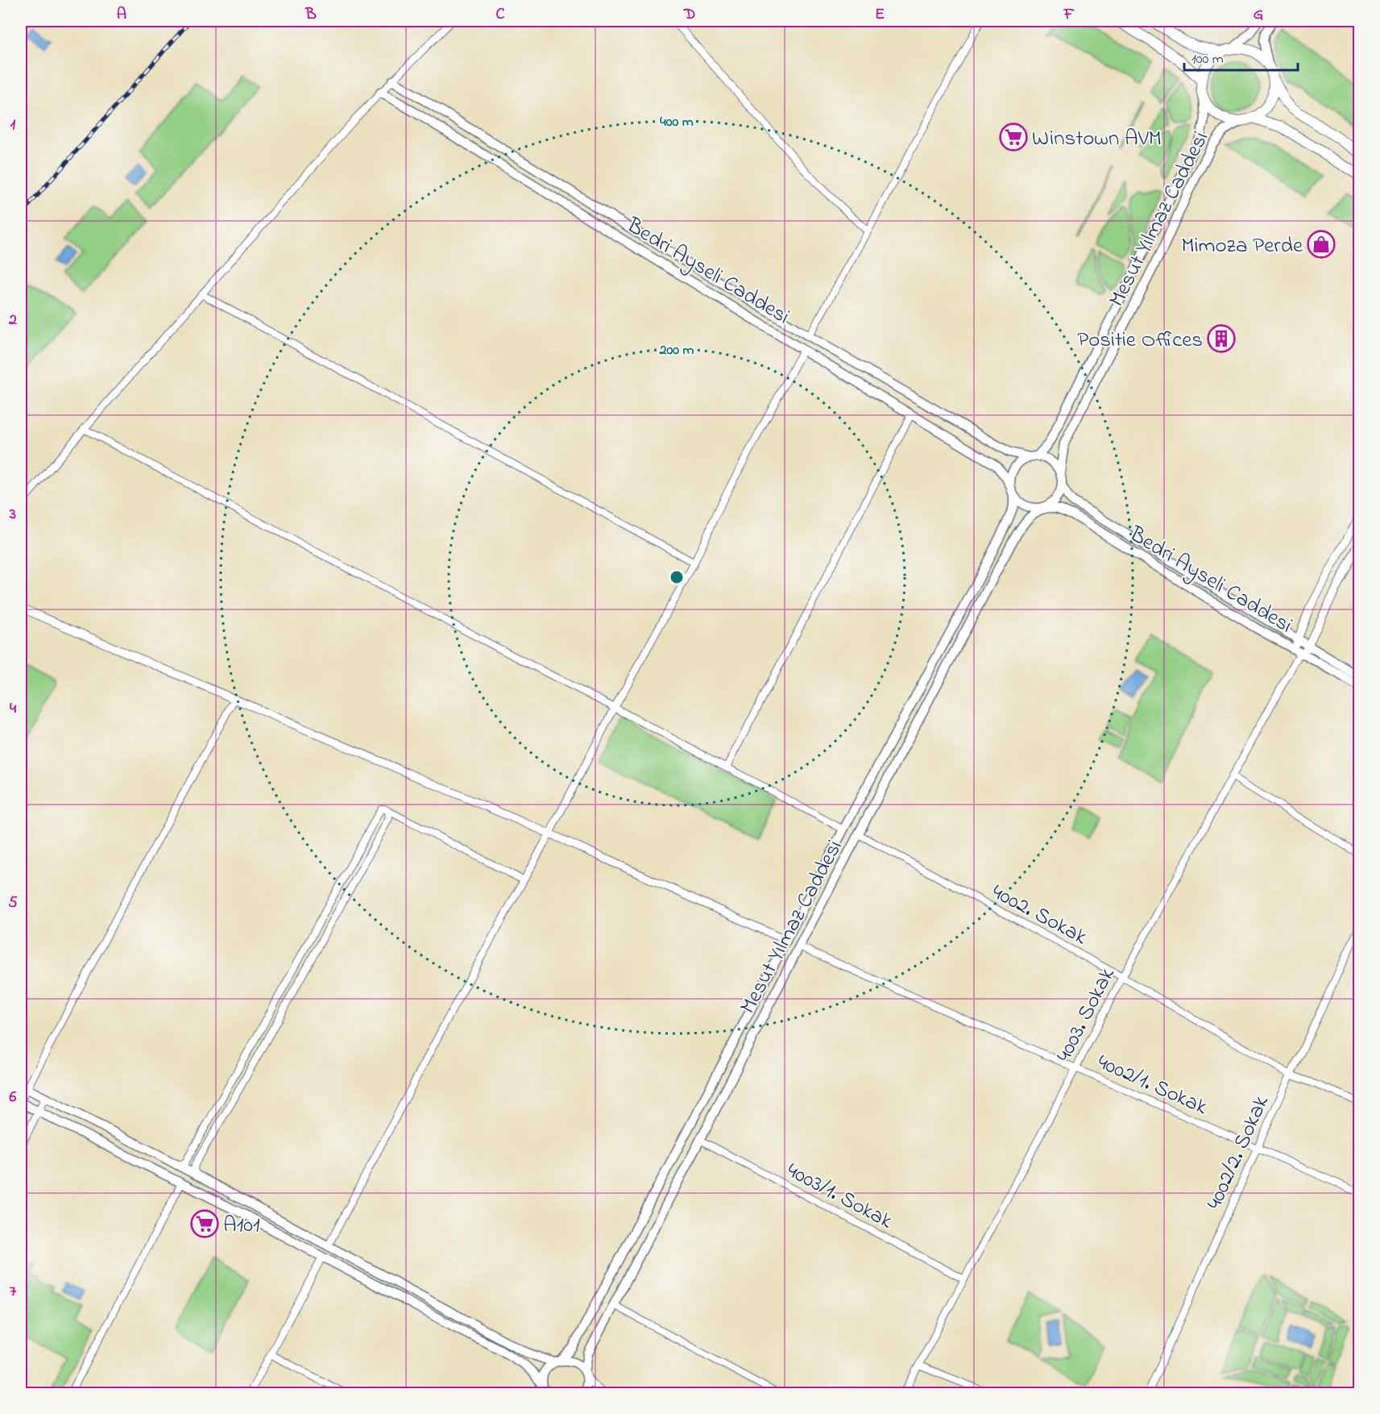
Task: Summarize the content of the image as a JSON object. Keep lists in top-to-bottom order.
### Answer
{
  "streets": {
    "main road": ["Mesut Yılmaz Caddesi", "Bedri Ayseli Caddesi"],
    "street": [
      "4002. Sokak",
      "4003. Sokak",
      "4002/1. Sokak",
      "4002/2. Sokak",
      "4003/1. Sokak"
    ]
  },
  "crossings": [
    ["Mesut Yılmaz Caddesi", "Bedri Ayseli Caddesi"],
    ["Mesut Yılmaz Caddesi", "4002. Sokak"],
    ["Mesut Yılmaz Caddesi", "4002/1. Sokak"],
    ["Mesut Yılmaz Caddesi", "4003/1. Sokak"],
    ["Bedri Ayseli Caddesi", "4003. Sokak"],
    ["4002. Sokak", "4003. Sokak"],
    ["4002. Sokak", "4002/2. Sokak"],
    ["4003. Sokak", "4002/1. Sokak"],
    ["4003. Sokak", "4003/1. Sokak"],
    ["4002/1. Sokak", "4002/2. Sokak"]
  ],
  "places": {
    "supermarket": ["Winstown AVM", "A101"],
    "shop": ["Mimoza Perde"],
    "building": ["Positie Offices"]
  },
  "scale_bar": "100 m",
  "grid": {
    "columns": [
      "A",
      "B",
      "C",
      "D",
      "E",
      "F",
      "G"
    ],
    "rows": [
      "1",
      "2",
      "3",
      "4",
      "5",
      "6",
      "7"
    ]
  },
  "rings": ["400 m", "200 m"]
}
